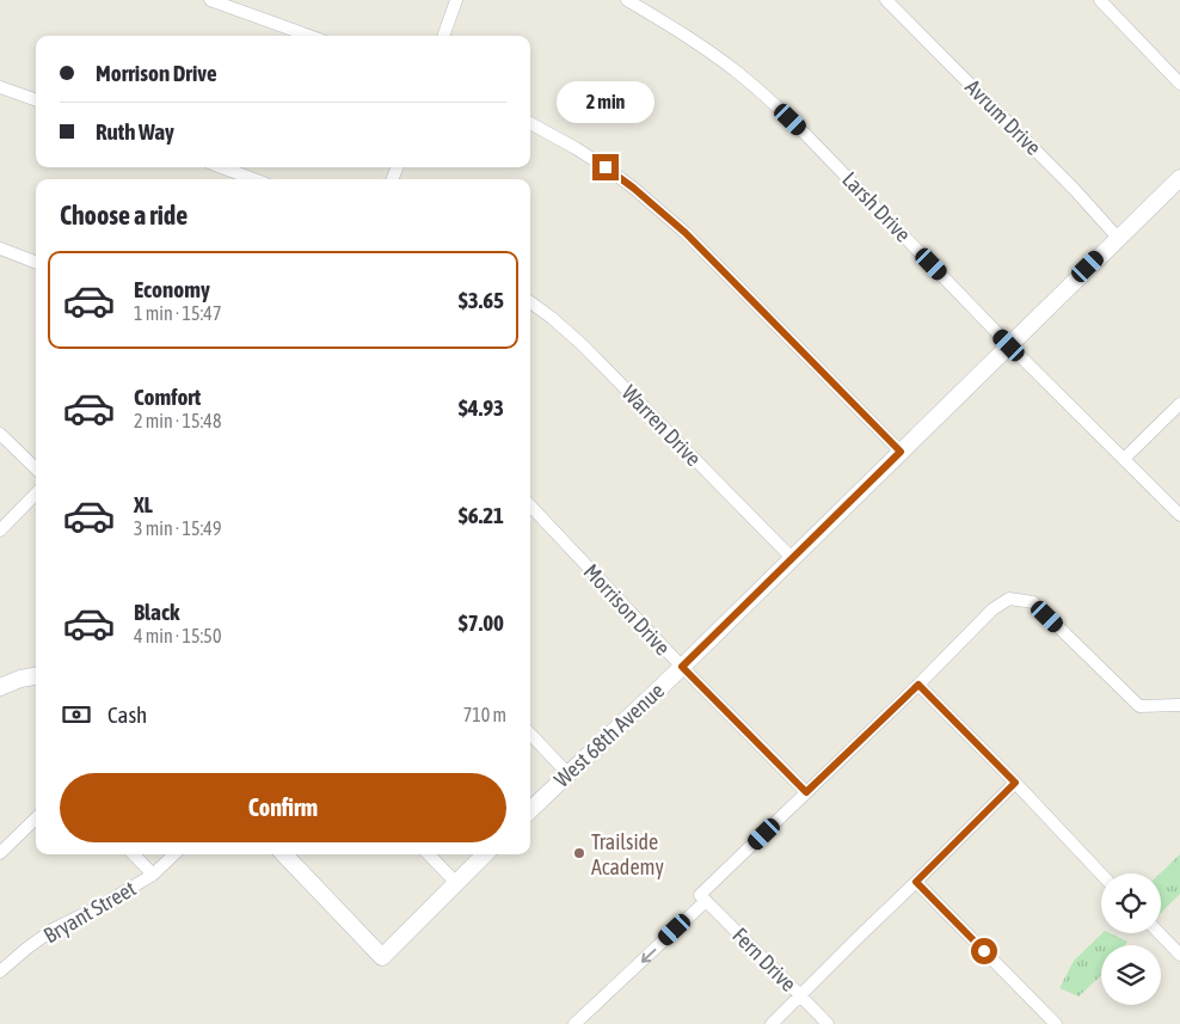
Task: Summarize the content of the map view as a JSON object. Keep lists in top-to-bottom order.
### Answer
{
  "streets": {
    "street": [
      "Avrum Drive",
      "Larsh Drive",
      "Warren Drive",
      "Morrison Drive",
      "West 68th Avenue",
      "Bryant Street",
      "Fern Drive"
    ]
  },
  "crossings": [
    ["Avrum Drive", "West 68th Avenue"],
    ["Larsh Drive", "West 68th Avenue"],
    ["Warren Drive", "West 68th Avenue"],
    ["Morrison Drive", "West 68th Avenue"]
  ],
  "places": ["Trailside Academy"],
  "page": {
    "banner": ["Morrison Drive", "Ruth Way"],
    "bubble": "2 min",
    "heading": "Choose a ride",
    "list": [
      {
        "name": "Economy",
        "note": "1 min · 15:47",
        "value": "$3.65"
      },
      {
        "name": "Comfort",
        "note": "2 min · 15:48",
        "value": "$4.93"
      },
      {
        "name": "XL",
        "note": "3 min · 15:49",
        "value": "$6.21"
      },
      {
        "name": "Black",
        "note": "4 min · 15:50",
        "value": "$7.00"
      }
    ],
    "pay": ["Cash", "710 m"],
    "buttons": "Confirm"
  }
}
